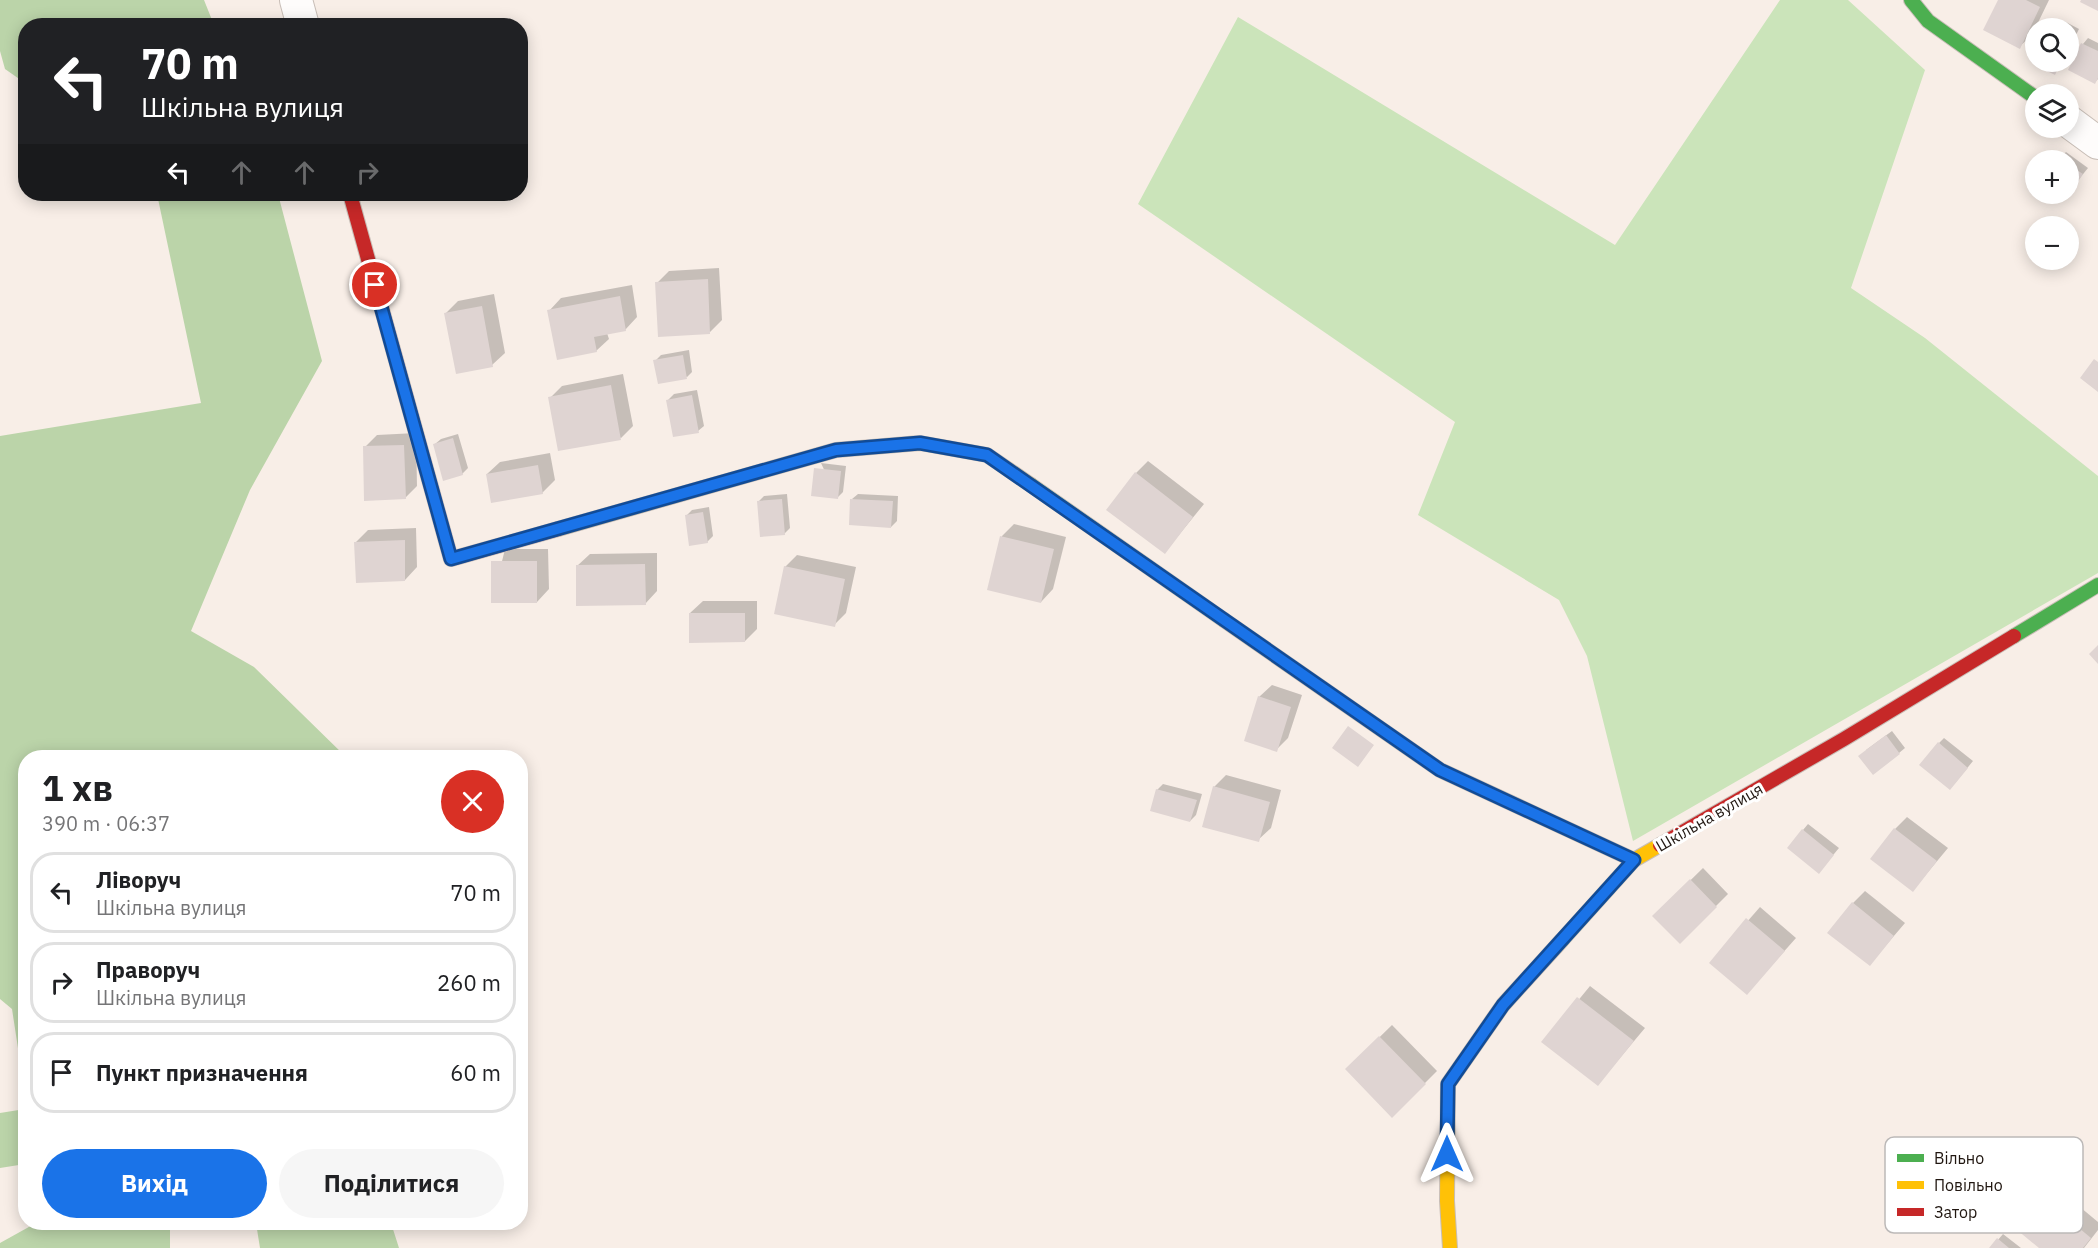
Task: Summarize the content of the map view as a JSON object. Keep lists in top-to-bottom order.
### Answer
{
  "streets": {
    "street": ["Шкільна вулиця"]
  },
  "legend": ["Вільно", "Повільно", "Затор"],
  "page": {
    "map_buttons": ["+", "−"],
    "turn": ["70 m", "Шкільна вулиця"],
    "heading": ["1 хв", "390 m · 06:37"],
    "list": [
      {
        "name": "Ліворуч",
        "note": "Шкільна вулиця",
        "value": "70 m"
      },
      {
        "name": "Праворуч",
        "note": "Шкільна вулиця",
        "value": "260 m"
      },
      {
        "name": "Пункт призначення",
        "value": "60 m"
      }
    ],
    "buttons": ["Вихід", "Поділитися"]
  }
}
